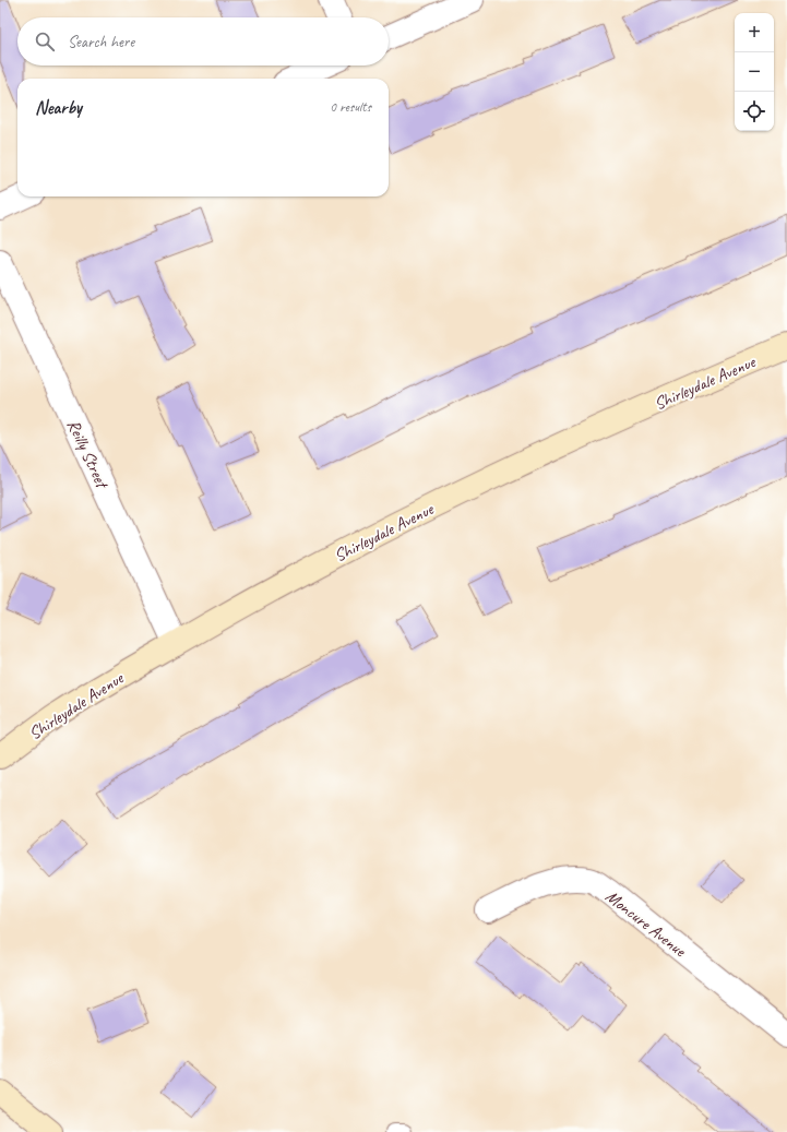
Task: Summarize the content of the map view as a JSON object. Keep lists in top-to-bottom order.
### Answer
{
  "streets": {
    "street": ["Shirleydale Avenue", "Reilly Street", "Moncure Avenue"]
  },
  "crossings": [
    ["Shirleydale Avenue", "Reilly Street"]
  ],
  "page": {
    "map_buttons": ["+", "−"],
    "search": "Search here",
    "heading": ["Nearby", "0 results"]
  }
}
